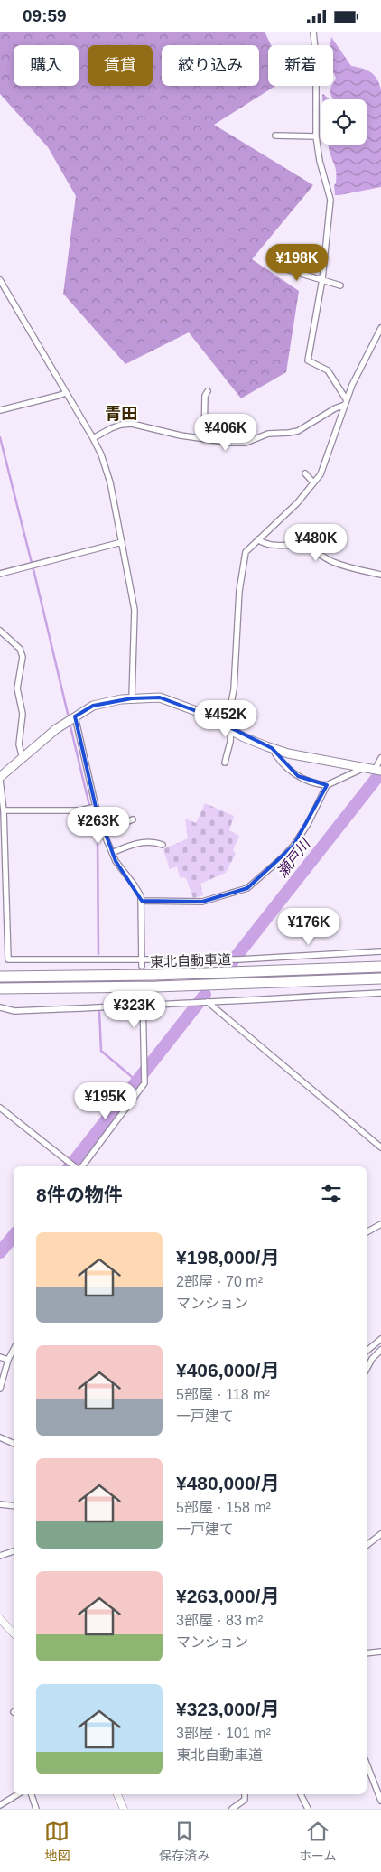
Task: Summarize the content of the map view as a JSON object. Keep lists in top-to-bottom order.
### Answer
{
  "streets": {
    "highway": ["東北自動車道"]
  },
  "districts": ["青田"],
  "water": ["瀬戸川"],
  "page": {
    "status": "09:59",
    "chip": [
      "購入",
      "賃貸",
      "絞り込み",
      "新着"
    ],
    "price": [
      "¥198K",
      "¥406K",
      "¥480K",
      "¥452K",
      "¥263K",
      "¥176K",
      "¥323K",
      "¥195K"
    ],
    "heading": "8件の物件",
    "list": [
      {
        "name": "¥198,000/月",
        "note": "2部屋 · 70 m² · マンション"
      },
      {
        "name": "¥406,000/月",
        "note": "5部屋 · 118 m² · 一戸建て"
      },
      {
        "name": "¥480,000/月",
        "note": "5部屋 · 158 m² · 一戸建て"
      },
      {
        "name": "¥263,000/月",
        "note": "3部屋 · 83 m² · マンション"
      },
      {
        "name": "¥323,000/月",
        "note": "3部屋 · 101 m² · 東北自動車道"
      }
    ],
    "tabs": ["地図", "保存済み", "ホーム"]
  }
}
